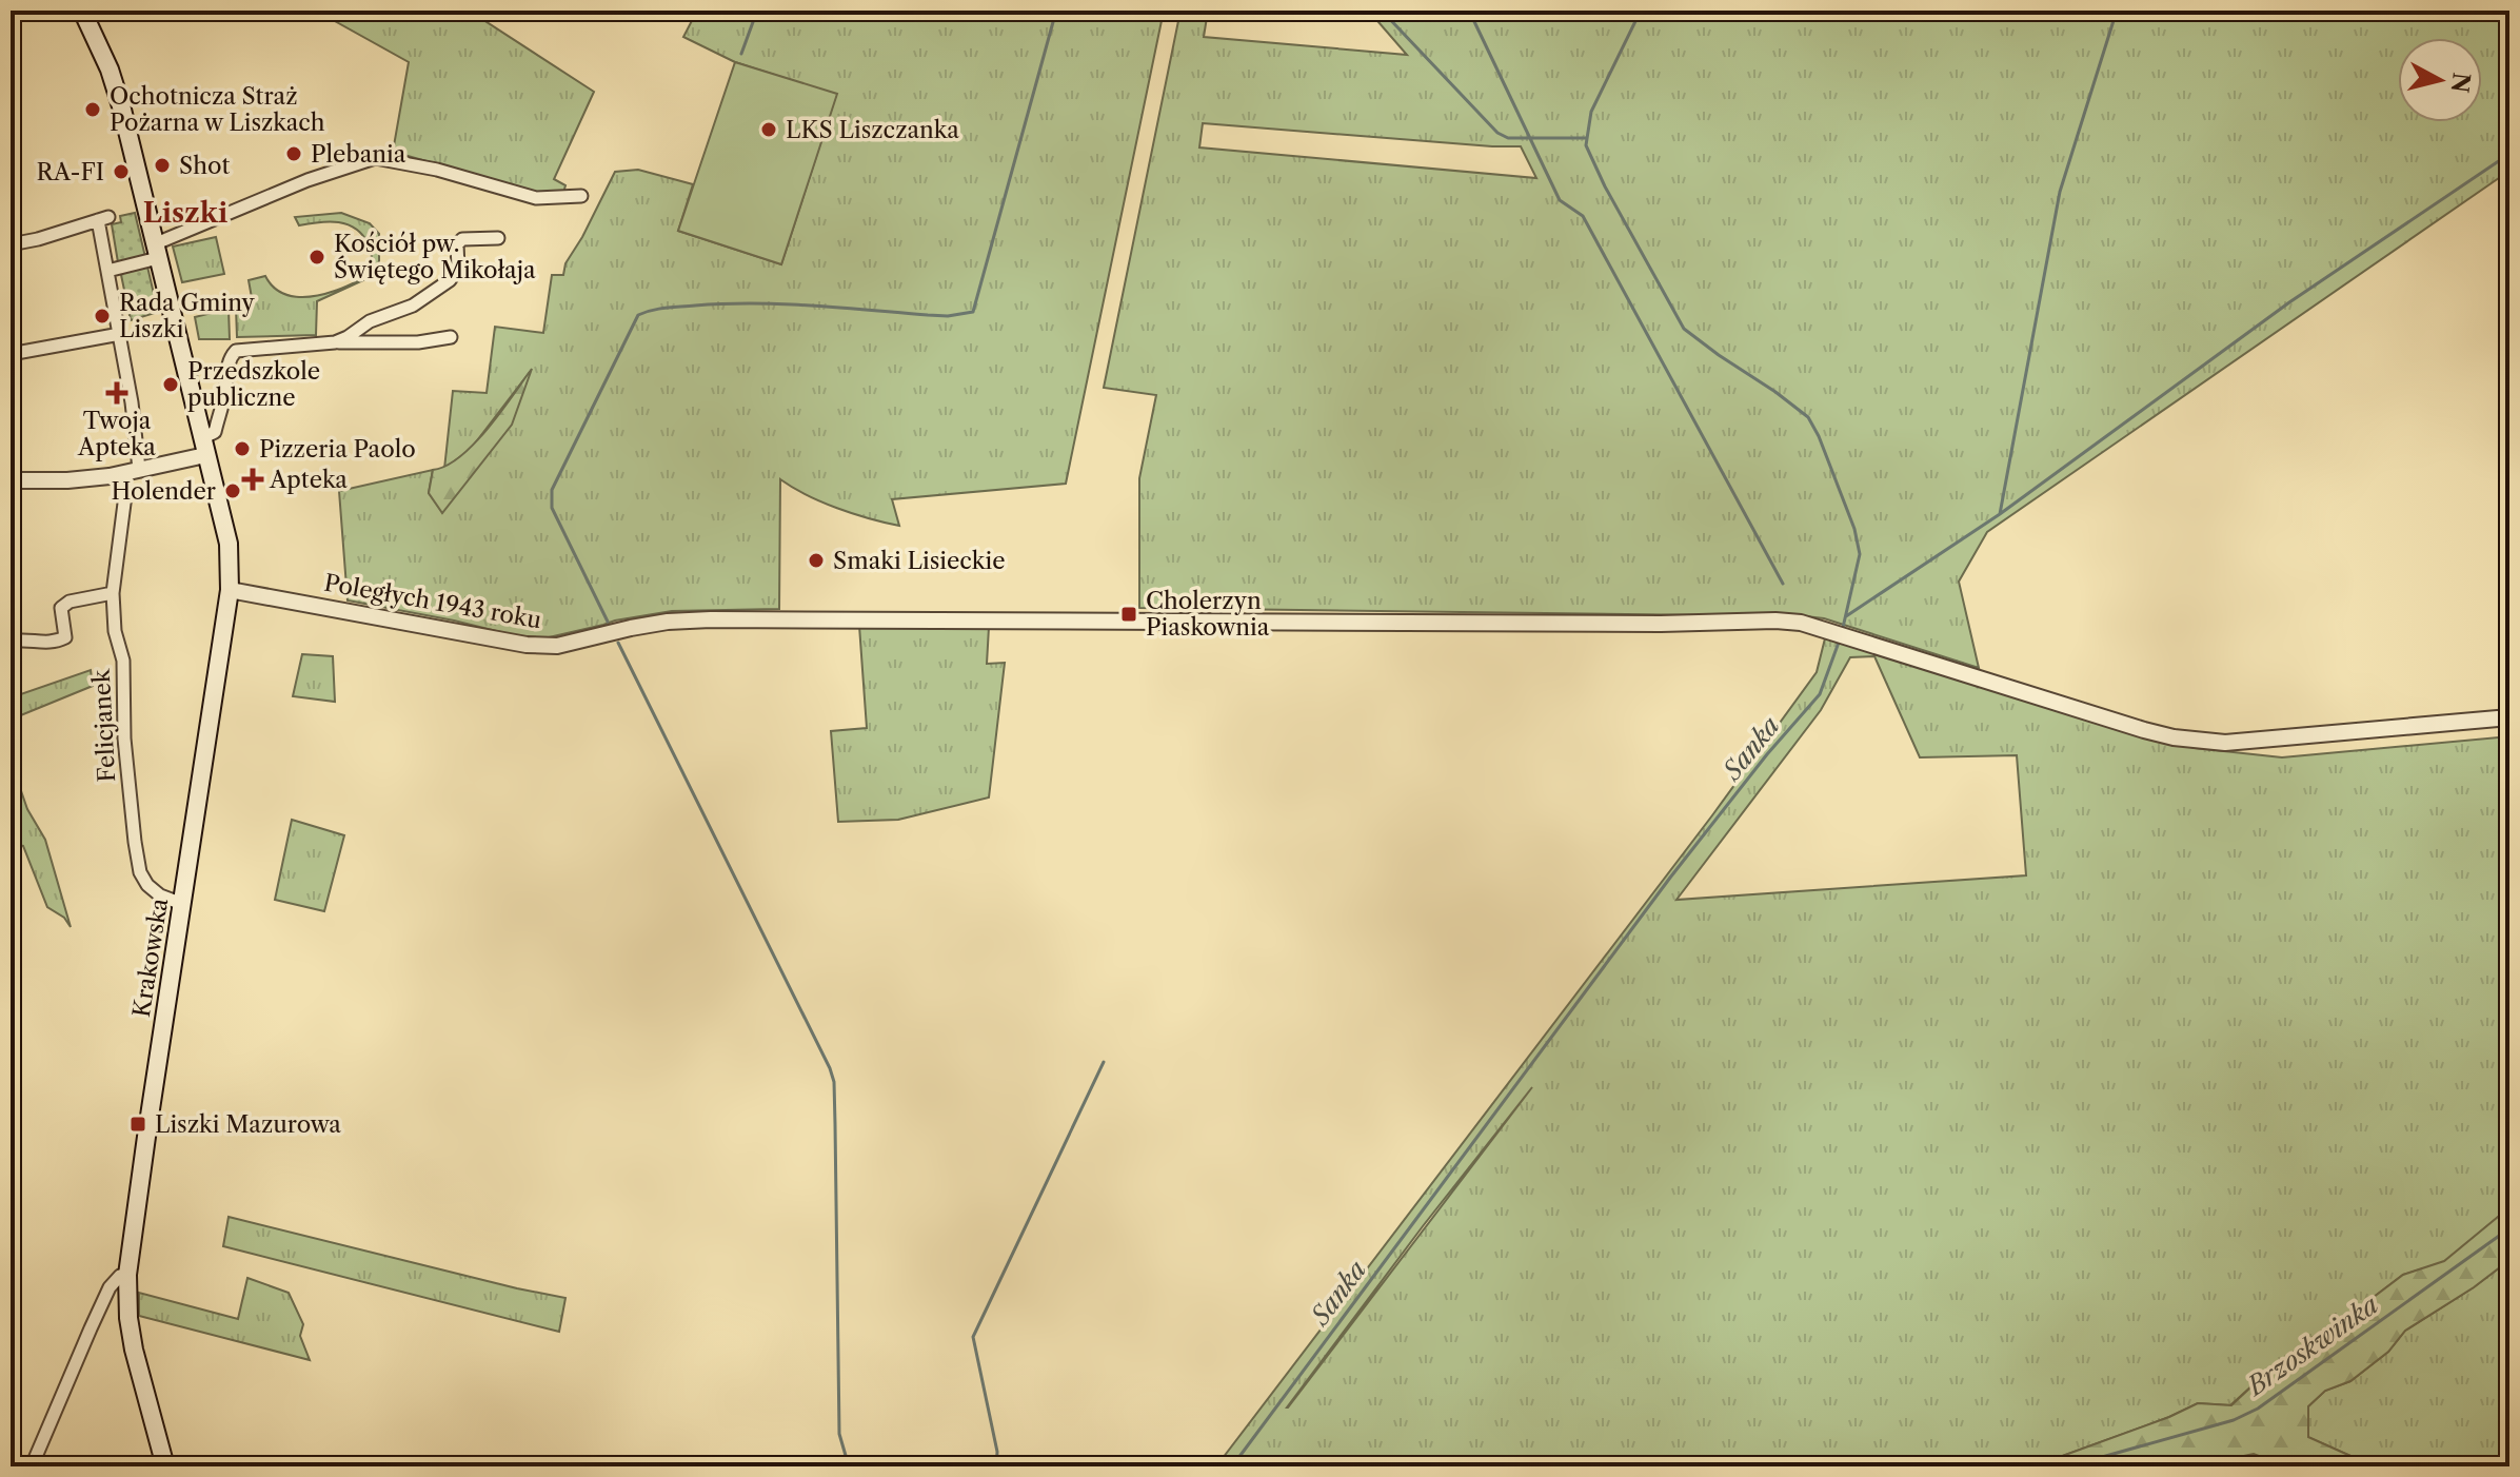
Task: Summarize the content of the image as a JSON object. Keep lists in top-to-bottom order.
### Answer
{
  "streets": {
    "main road": ["Krakowska"],
    "street": ["Poległych 1943 roku", "Felicjanek"]
  },
  "crossings": [
    ["Poległych 1943 roku", "Krakowska"],
    ["Felicjanek", "Krakowska"]
  ],
  "districts": ["Liszki"],
  "water": ["Sanka", "Brzoskwinka"],
  "places": {
    "other": [
      "Ochotnicza Straż Pożarna w Liszkach",
      "LKS Liszczanka",
      "Plebania",
      "Shot",
      "RA-FI",
      "Kościół pw. Świętego Mikołaja",
      "Rada Gminy Liszki",
      "Przedszkole publiczne",
      "Pizzeria Paolo",
      "Holender",
      "Smaki Lisieckie"
    ],
    "health": ["Twoja Apteka", "Apteka"],
    "transit": ["Cholerzyn Piaskownia", "Liszki Mazurowa"]
  },
  "north": "right"
}
